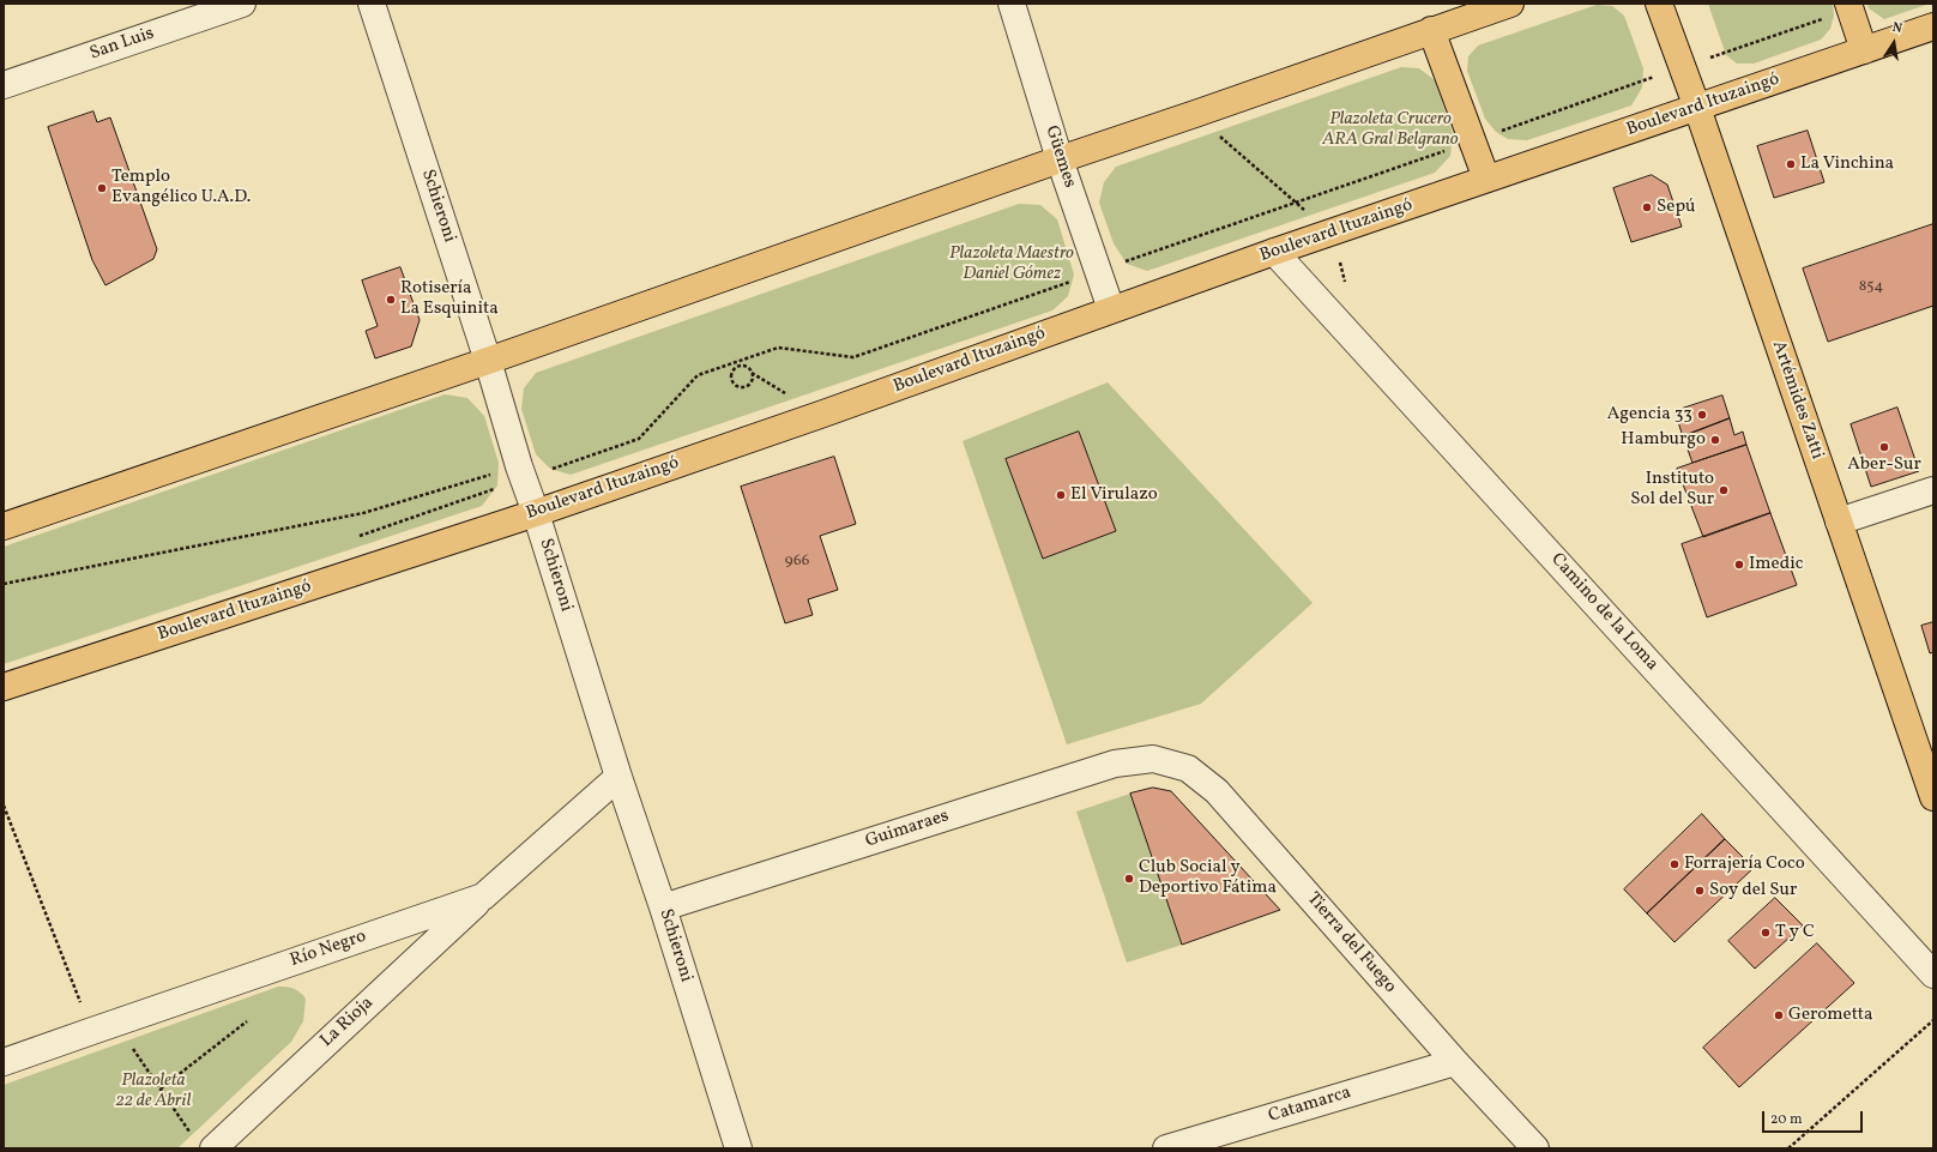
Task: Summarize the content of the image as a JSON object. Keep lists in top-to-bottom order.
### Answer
{
  "streets": {
    "main road": ["Boulevard Ituzaingó", "Artémides Zatti"],
    "street": [
      "San Luis",
      "Güemes",
      "Schieroni",
      "Camino de la Loma",
      "Guimaraes",
      "Tierra del Fuego",
      "Río Negro",
      "La Rioja",
      "Catamarca"
    ]
  },
  "crossings": [
    ["Boulevard Ituzaingó", "Güemes"],
    ["Boulevard Ituzaingó", "Schieroni"],
    ["Boulevard Ituzaingó", "Artémides Zatti"],
    ["Boulevard Ituzaingó", "Camino de la Loma"],
    ["Schieroni", "Guimaraes"],
    ["Schieroni", "Río Negro"],
    ["Guimaraes", "Tierra del Fuego"],
    ["Tierra del Fuego", "Catamarca"],
    ["Río Negro", "La Rioja"]
  ],
  "parks": ["Plazoleta Crucero ARA Gral Belgrano", "Plazoleta Maestro Daniel Gómez", "Plazoleta 22 de Abril"],
  "places": [
    "La Vinchina",
    "Templo Evangélico U.A.D.",
    "Sepú",
    "Rotisería La Esquinita",
    "Agencia 33",
    "Hamburgo",
    "Aber-Sur",
    "Instituto Sol del Sur",
    "El Virulazo",
    "Imedic",
    "Forrajería Coco",
    "Club Social y Deportivo Fátima",
    "Soy del Sur",
    "T y C",
    "Gerometta"
  ],
  "house_numbers": ["854", "966"],
  "scale_bar": "20 m",
  "north": "top"
}
